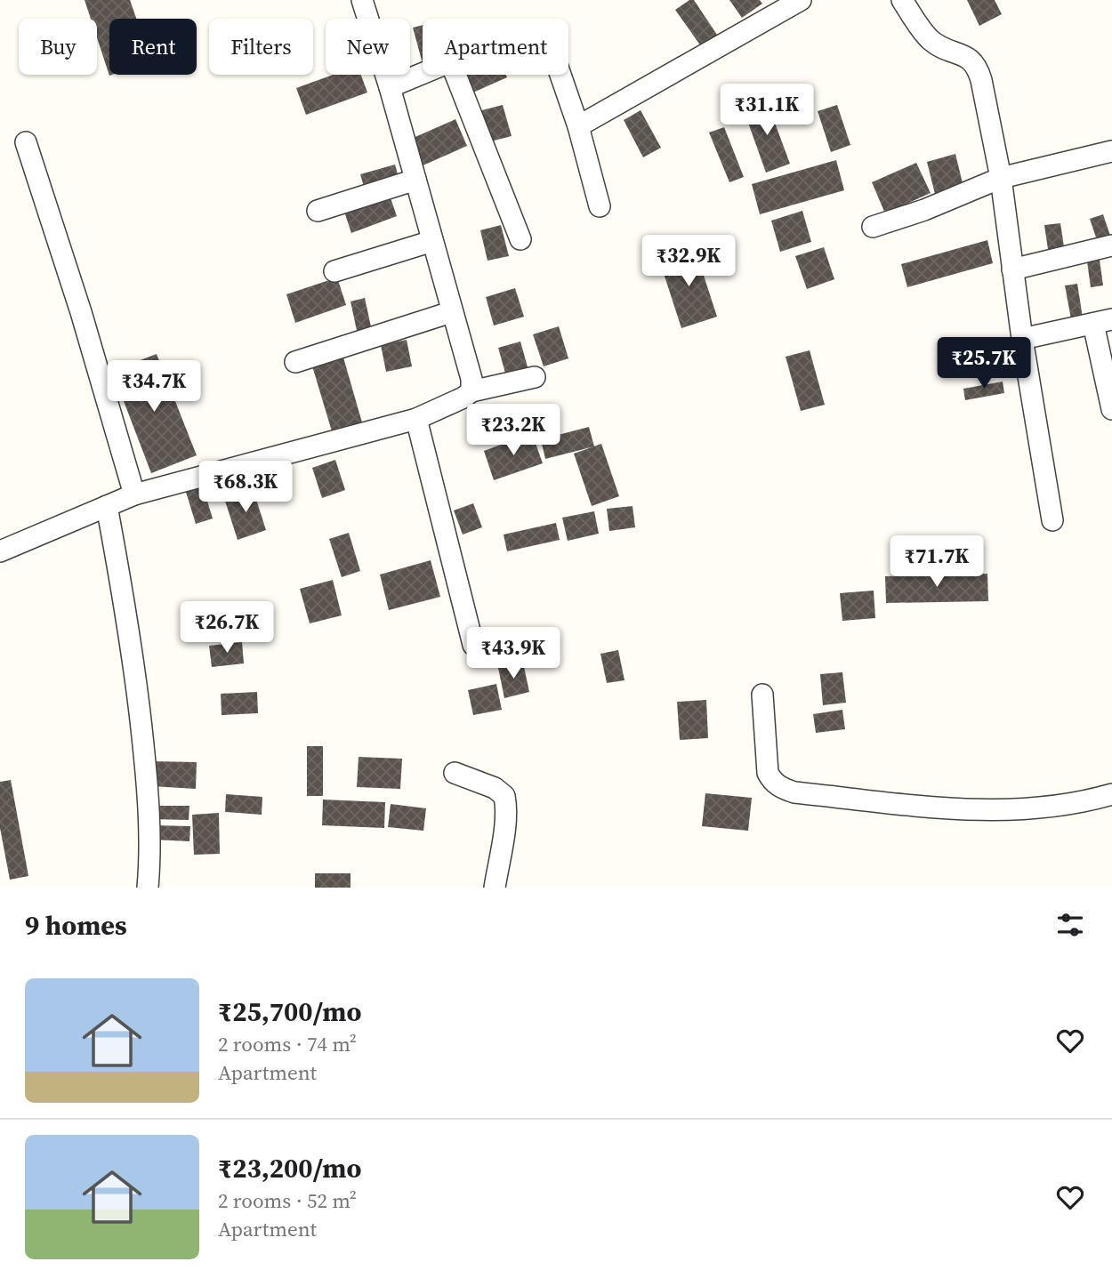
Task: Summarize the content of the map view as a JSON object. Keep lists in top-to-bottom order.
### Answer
{
  "page": {
    "chip": [
      "Buy",
      "Rent",
      "Filters",
      "New",
      "Apartment"
    ],
    "price": [
      "₹31.1K",
      "₹32.9K",
      "₹25.7K",
      "₹34.7K",
      "₹23.2K",
      "₹68.3K",
      "₹71.7K",
      "₹26.7K",
      "₹43.9K"
    ],
    "heading": "9 homes",
    "list": [
      {
        "name": "₹25,700/mo",
        "note": "2 rooms · 74 m² · Apartment"
      },
      {
        "name": "₹23,200/mo",
        "note": "2 rooms · 52 m² · Apartment"
      }
    ]
  }
}
